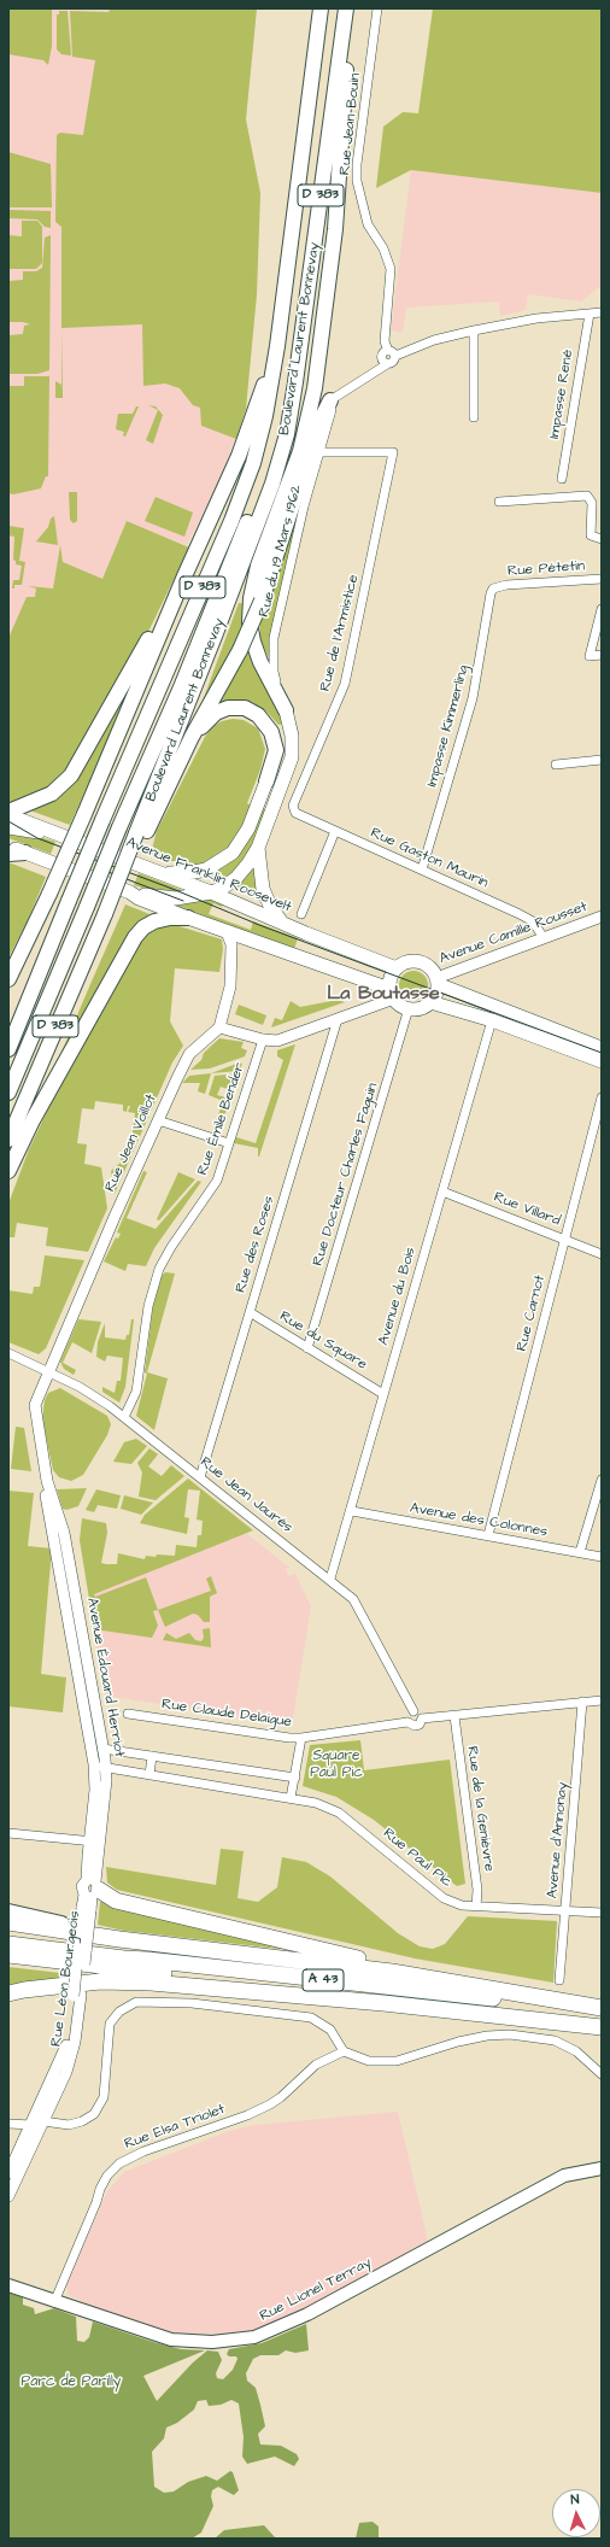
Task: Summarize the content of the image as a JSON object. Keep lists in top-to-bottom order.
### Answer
{
  "streets": {
    "highway": ["D 383", "Boulevard Laurent Bonnevay", "A 43"],
    "main road": ["Avenue Franklin Roosevelt", "Rue Lionel Terray"],
    "street": [
      "Rue Jean Bouin",
      "Impasse René",
      "Rue du 19 Mars 1962",
      "Rue Pétetin",
      "Rue de l'Armistice",
      "Impasse Kimmerling",
      "Rue Gaston Maurin",
      "Avenue Camille Rousset",
      "Rue Émile Bender",
      "Rue Jean Voillot",
      "Rue Docteur Charles Faguin",
      "Rue Villard",
      "Rue des Roses",
      "Avenue du Bois",
      "Rue Carnot",
      "Rue du Square",
      "Rue Jean Jaurès",
      "Avenue des Colonnes",
      "Avenue Édouard Herriot",
      "Rue Claude Delaigue",
      "Rue de la Genièvre",
      "Avenue d'Annonay",
      "Rue Paul Pic",
      "Rue Léon Bourgeois",
      "Rue Elsa Triolet"
    ]
  },
  "crossings": [
    ["Rue Jean Bouin", "Rue du 19 Mars 1962"],
    ["D 383", "Boulevard Laurent Bonnevay"],
    ["Rue du 19 Mars 1962", "Rue de l'Armistice"],
    ["Rue Pétetin", "Impasse Kimmerling"],
    ["Rue de l'Armistice", "Rue Gaston Maurin"],
    ["Impasse Kimmerling", "Rue Gaston Maurin"],
    ["Rue Gaston Maurin", "Avenue Camille Rousset"],
    ["Avenue Franklin Roosevelt", "Avenue Camille Rousset"],
    ["Avenue Franklin Roosevelt", "Rue Docteur Charles Faguin"],
    ["Avenue Camille Rousset", "Rue Docteur Charles Faguin"],
    ["Rue Émile Bender", "Rue Jean Jaurès"],
    ["Rue Jean Voillot", "Rue Jean Jaurès"],
    ["Rue Jean Voillot", "Avenue Édouard Herriot"],
    ["Rue Docteur Charles Faguin", "Rue du Square"],
    ["Rue Villard", "Avenue du Bois"],
    ["Rue Villard", "Rue Carnot"],
    ["Rue des Roses", "Rue du Square"],
    ["Rue des Roses", "Rue Jean Jaurès"],
    ["Avenue du Bois", "Rue du Square"],
    ["Avenue du Bois", "Rue Jean Jaurès"],
    ["Avenue du Bois", "Avenue des Colonnes"],
    ["Rue Carnot", "Avenue des Colonnes"],
    ["Rue Jean Jaurès", "Avenue Édouard Herriot"],
    ["Rue Jean Jaurès", "Rue Claude Delaigue"],
    ["Avenue Édouard Herriot", "Rue Paul Pic"],
    ["Avenue Édouard Herriot", "Rue Léon Bourgeois"],
    ["Rue de la Genièvre", "Rue Paul Pic"],
    ["Avenue d'Annonay", "Rue Paul Pic"],
    ["Rue Elsa Triolet", "Rue Lionel Terray"]
  ],
  "districts": ["La Boutasse"],
  "parks": ["Square Paul Pic", "Parc de Parilly"],
  "north": "top"
}
